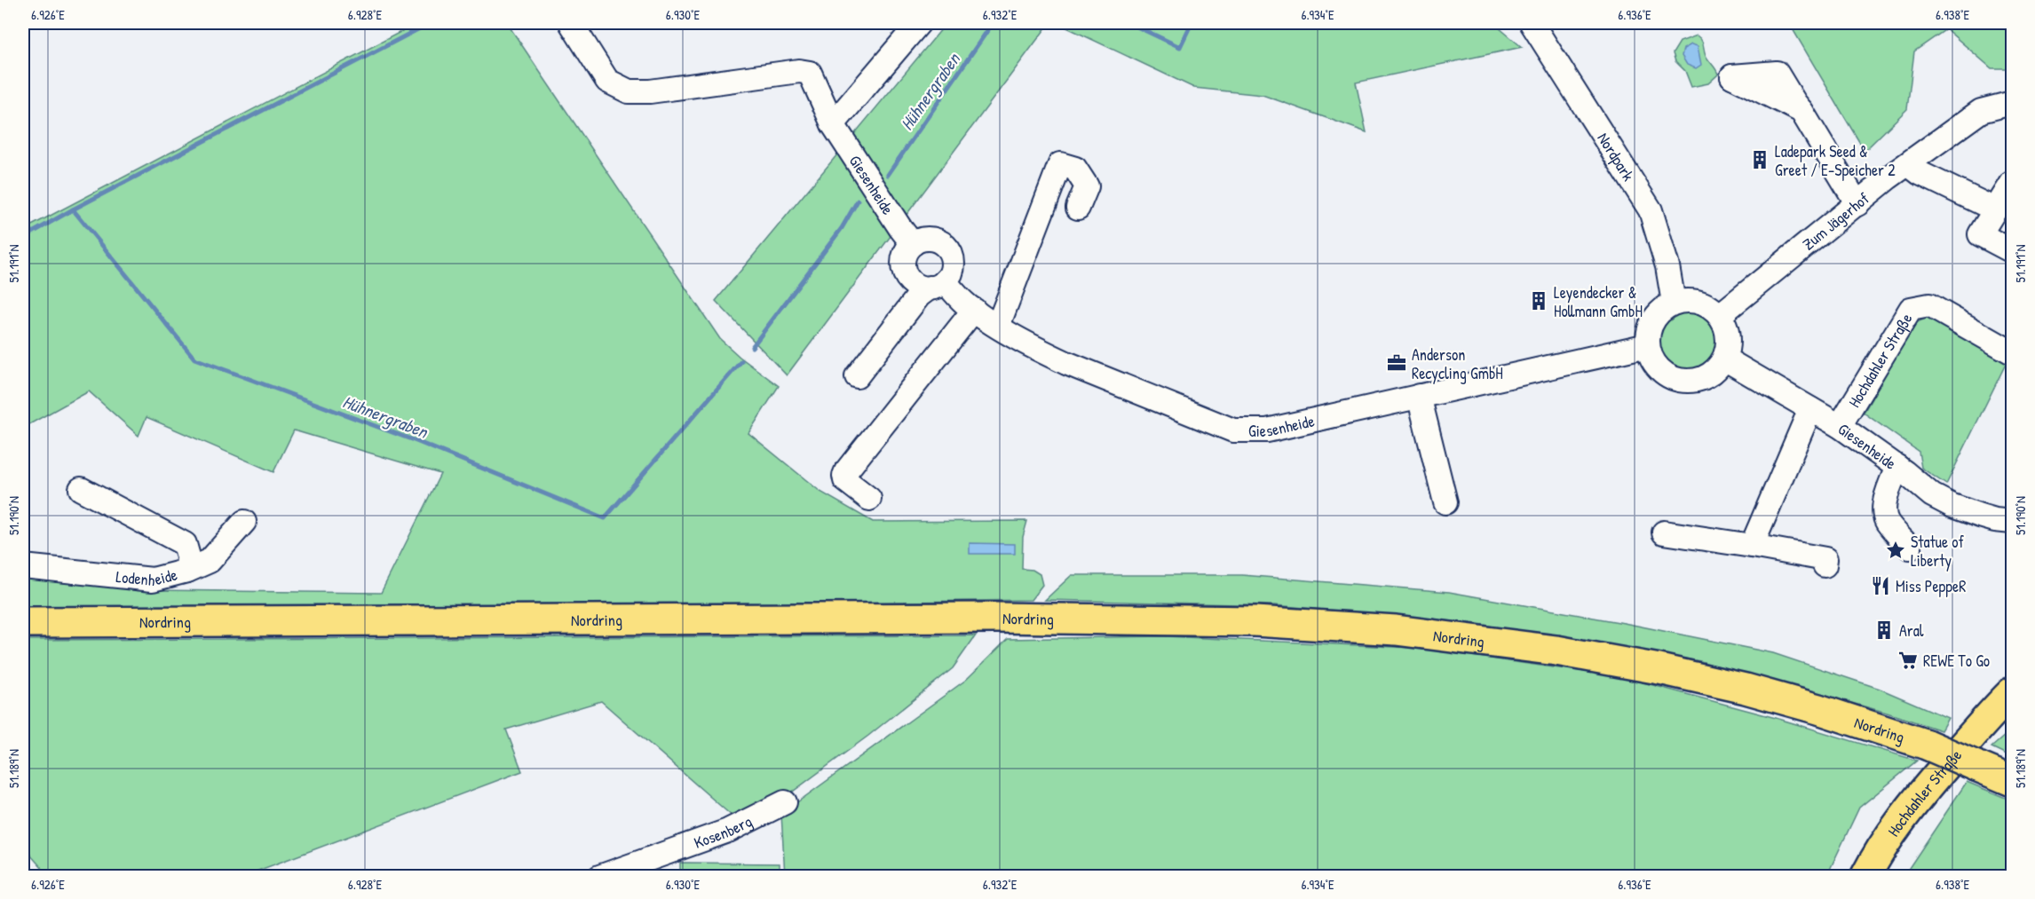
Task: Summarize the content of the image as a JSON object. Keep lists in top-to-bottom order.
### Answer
{
  "streets": {
    "main road": ["Hochdahler Straße", "Nordring"],
    "street": [
      "Nordpark",
      "Giesenheide",
      "Zum Jägerhof",
      "Lodenheide",
      "Kosenberg"
    ]
  },
  "crossings": [
    ["Nordpark", "Giesenheide"],
    ["Nordpark", "Zum Jägerhof"],
    ["Giesenheide", "Zum Jägerhof"],
    ["Giesenheide", "Hochdahler Straße"]
  ],
  "water": ["Hühnergraben"],
  "places": {
    "building": ["Ladepark Seed & Greet / E-Speicher 2", "Leyendecker & Hollmann GmbH", "Aral"],
    "office": ["Anderson Recycling GmbH"],
    "place": ["Statue of Liberty"],
    "restaurant": ["Miss PeppeR"],
    "supermarket": ["REWE To Go"]
  },
  "coordinates": [
    "6.926°E",
    "6.928°E",
    "6.930°E",
    "6.932°E",
    "6.934°E",
    "6.936°E",
    "6.938°E",
    "51.191°N",
    "51.190°N",
    "51.189°N"
  ]
}
